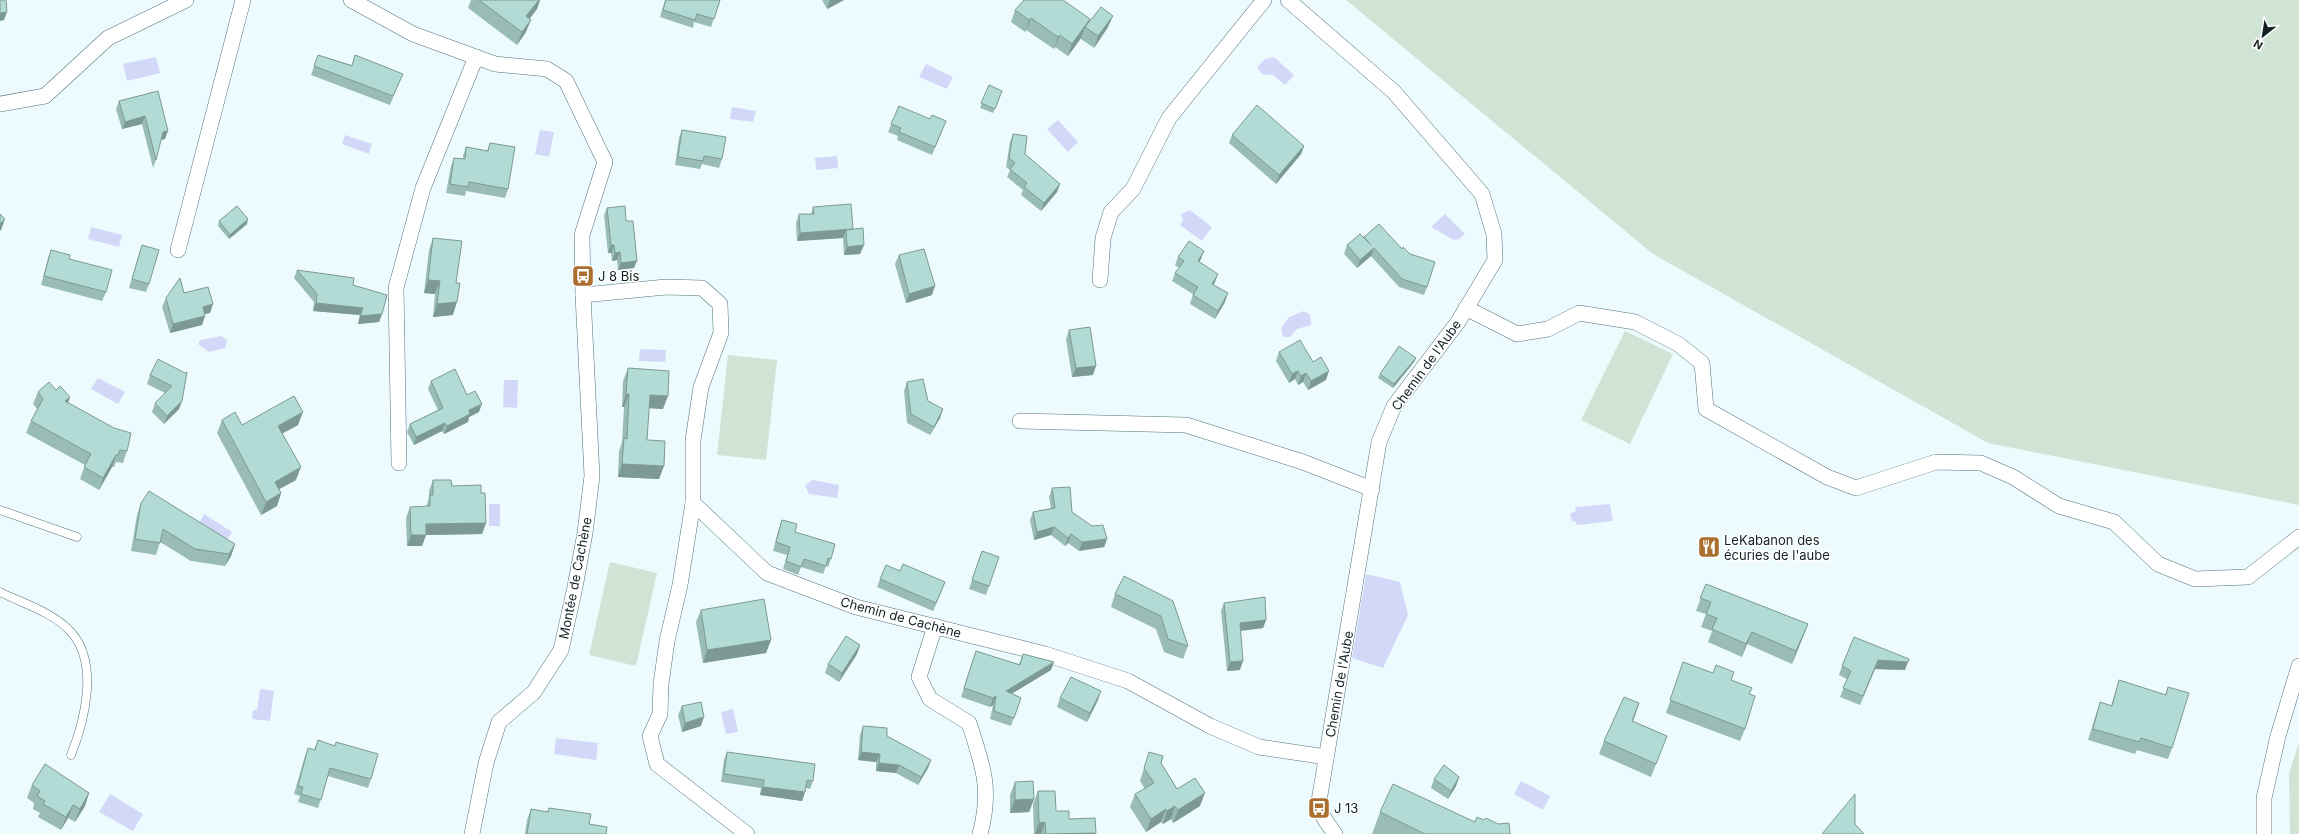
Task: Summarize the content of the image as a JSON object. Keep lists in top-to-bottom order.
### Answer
{
  "streets": {
    "street": ["Chemin de l'Aube", "Montée de Cachène", "Chemin de Cachène"]
  },
  "crossings": [
    ["Chemin de l'Aube", "Chemin de Cachène"]
  ],
  "places": {
    "bus stop": ["J 8 Bis", "J 13"],
    "restaurant": ["LeKabanon des écuries de l'aube"]
  },
  "north": "bottom left"
}
